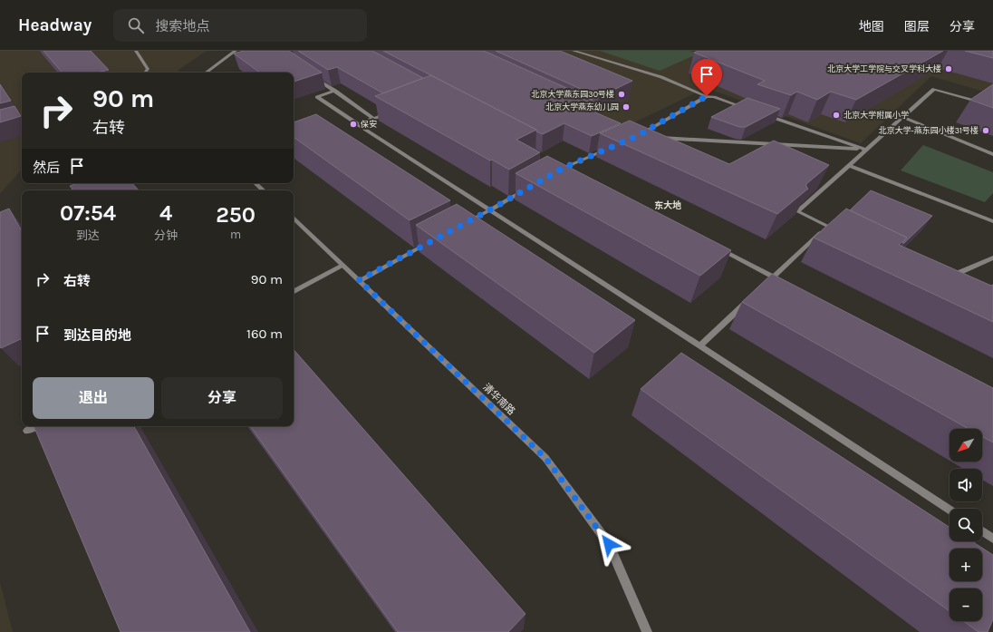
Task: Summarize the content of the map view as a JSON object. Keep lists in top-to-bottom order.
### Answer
{
  "streets": {
    "street": ["清华南路"]
  },
  "districts": ["东大地"],
  "places": [
    "北京大学工学院与交叉学科大楼",
    "北京大学燕东园30号楼",
    "北京大学燕东幼儿园",
    "北京大学附属小学",
    "保安",
    "北京大学-燕东园小楼31号楼"
  ],
  "north": "bottom left",
  "page": {
    "header": "Headway",
    "search": "搜索地点",
    "nav": ["地图", "图层", "分享"],
    "turn": ["90 m", "右转"],
    "then": "然后",
    "eta": [
      "07:54",
      "到达",
      "4",
      "分钟",
      "250",
      "m"
    ],
    "list": [
      {
        "name": "右转",
        "value": "90 m"
      },
      {
        "name": "到达目的地",
        "value": "160 m"
      }
    ],
    "buttons": ["退出", "分享"],
    "map_buttons": ["+", "−"]
  }
}
